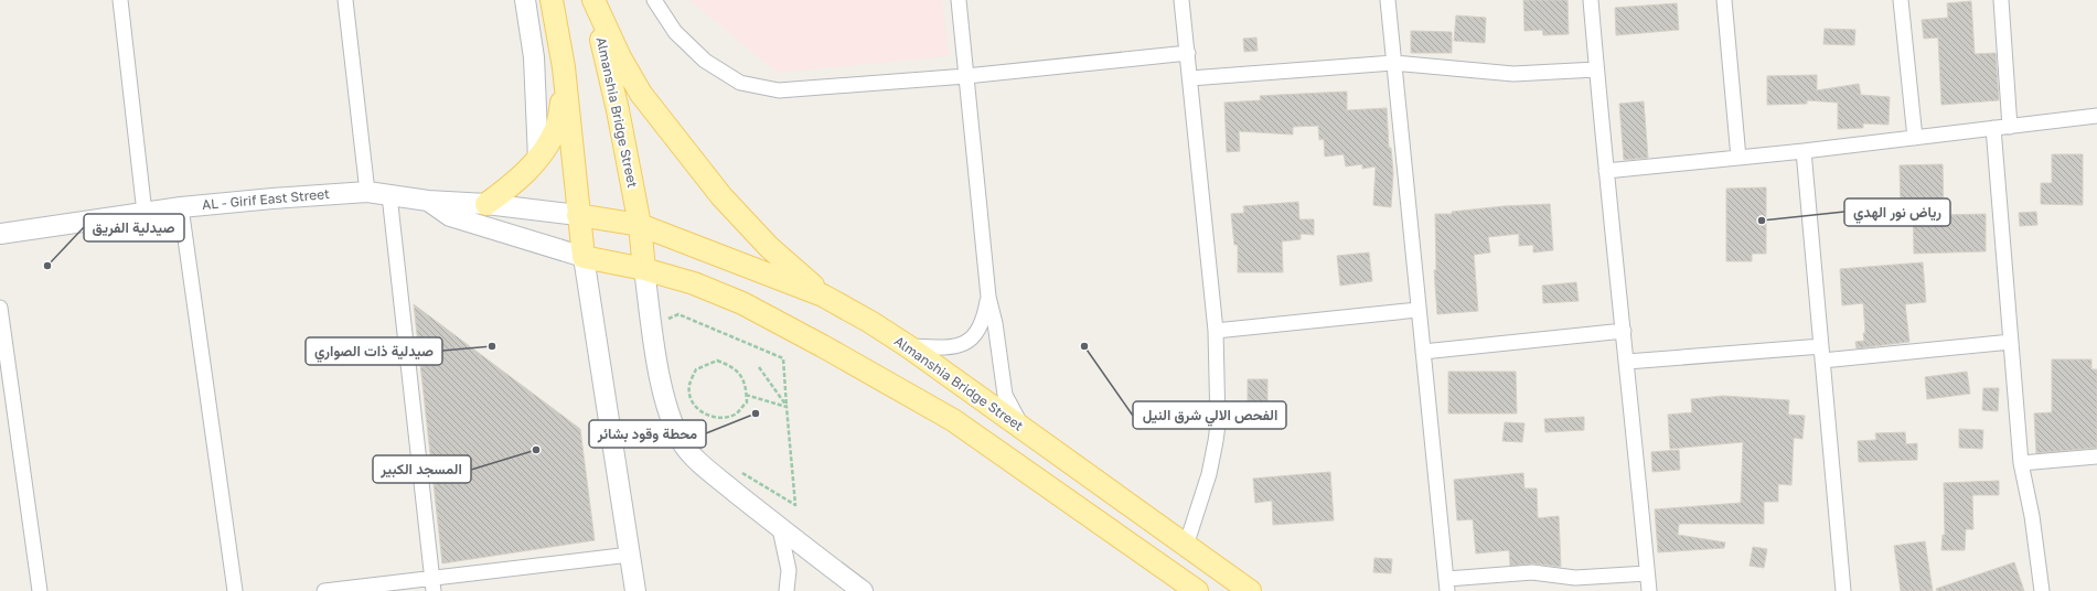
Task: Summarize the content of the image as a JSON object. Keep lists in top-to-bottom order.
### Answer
{
  "streets": {
    "main road": ["Almanshia Bridge Street"],
    "street": ["AL - Girif East Street"]
  },
  "crossings": [
    ["Almanshia Bridge Street", "AL - Girif East Street"]
  ],
  "places": [
    "رياض نور الهدي",
    "صيدلية الفريق",
    "صيدلية ذات الصواري",
    "الفحص الالي شرق النيل",
    "محطة وقود بشائر",
    "المسجد الكبير"
  ]
}
